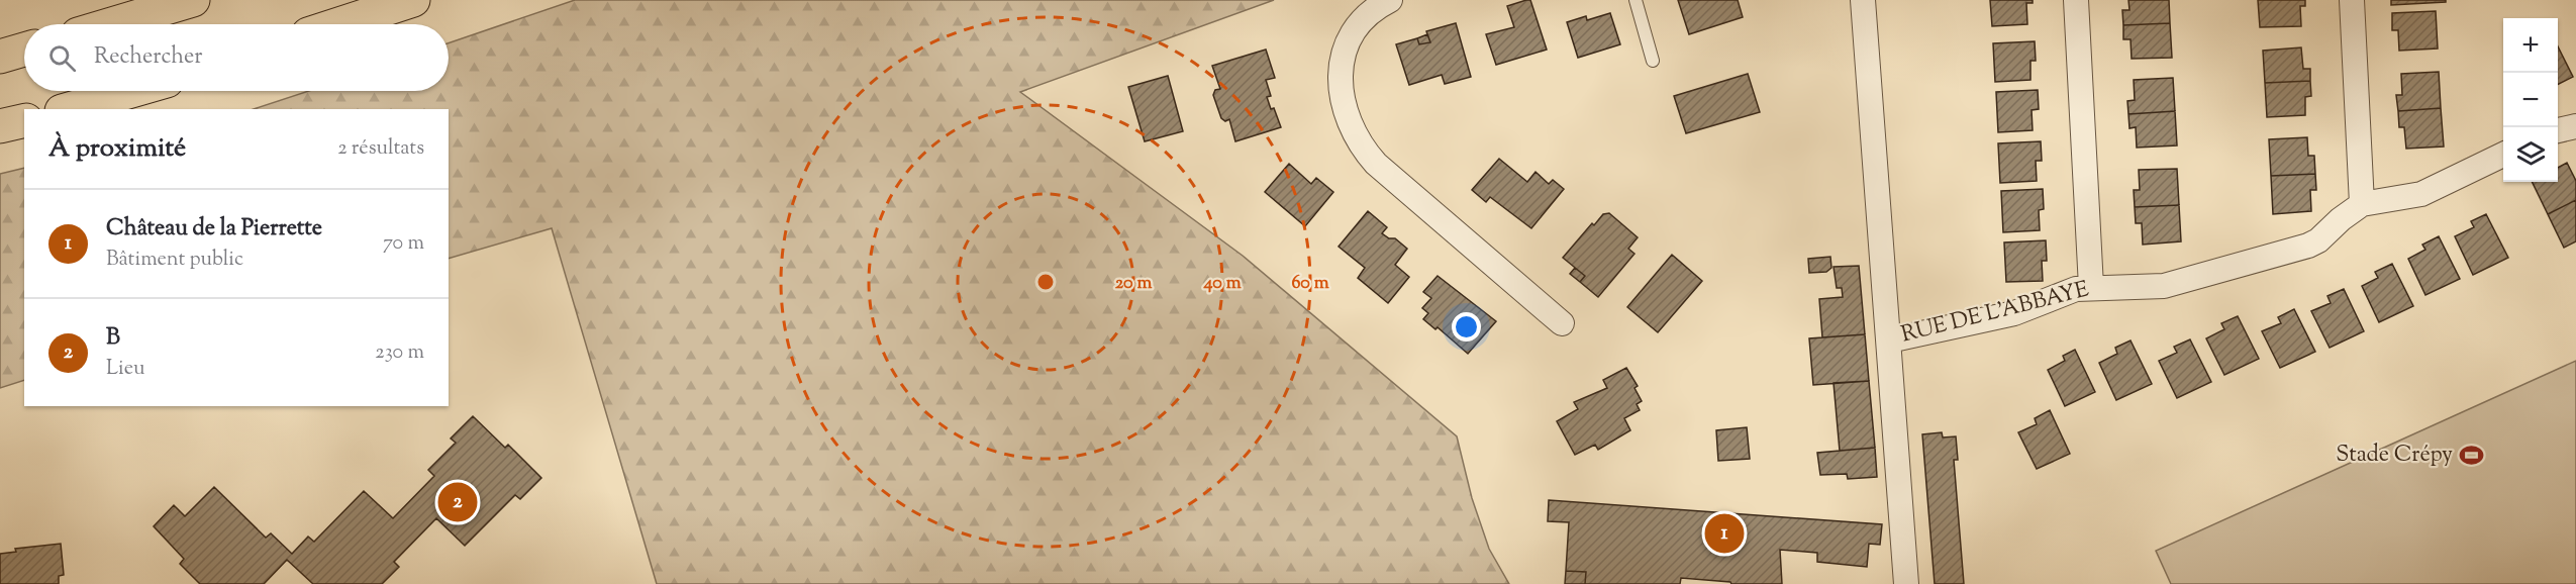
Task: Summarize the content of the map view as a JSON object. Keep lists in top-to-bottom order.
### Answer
{
  "streets": {
    "street": ["RUE DE L'ABBAYE"]
  },
  "places": {
    "sports": ["Stade Crépy"]
  },
  "page": {
    "map_buttons": ["+", "−"],
    "search": "Rechercher",
    "heading": ["À proximité", "2 résultats"],
    "list": [
      {
        "mark": "1",
        "name": "Château de la Pierrette",
        "note": "Bâtiment public",
        "value": "70 m"
      },
      {
        "mark": "2",
        "name": "B",
        "note": "Lieu",
        "value": "230 m"
      }
    ],
    "pins": ["2", "1"]
  },
  "rings": ["20 m", "40 m", "60 m"]
}
